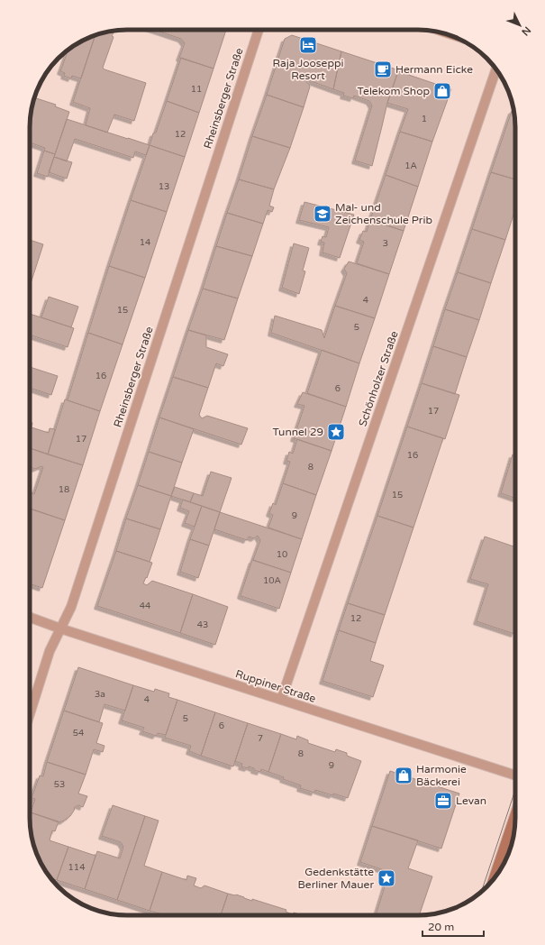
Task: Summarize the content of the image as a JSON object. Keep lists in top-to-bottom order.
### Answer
{
  "streets": {
    "street": ["Rheinsberger Straße", "Schönholzer Straße", "Ruppiner Straße"]
  },
  "crossings": [
    ["Rheinsberger Straße", "Ruppiner Straße"],
    ["Schönholzer Straße", "Ruppiner Straße"]
  ],
  "places": {
    "hotel": ["Raja Jooseppi Resort"],
    "cafe": ["Hermann Eicke"],
    "shop": ["Telekom Shop", "Harmonie Bäckerei"],
    "school or university": ["Mal- und Zeichenschule Prib"],
    "place": ["Tunnel 29", "Gedenkstätte Berliner Mauer"],
    "office": ["Levan"]
  },
  "house_numbers": [
    "11",
    "1",
    "12",
    "1A",
    "13",
    "14",
    "3",
    "4",
    "15",
    "5",
    "16",
    "6",
    "17",
    "17",
    "16",
    "8",
    "18",
    "15",
    "9",
    "10",
    "10A",
    "44",
    "12",
    "43",
    "3a",
    "4",
    "5",
    "6",
    "54",
    "7",
    "8",
    "9",
    "53",
    "114"
  ],
  "scale_bar": "20 m",
  "north": "bottom right"
}
